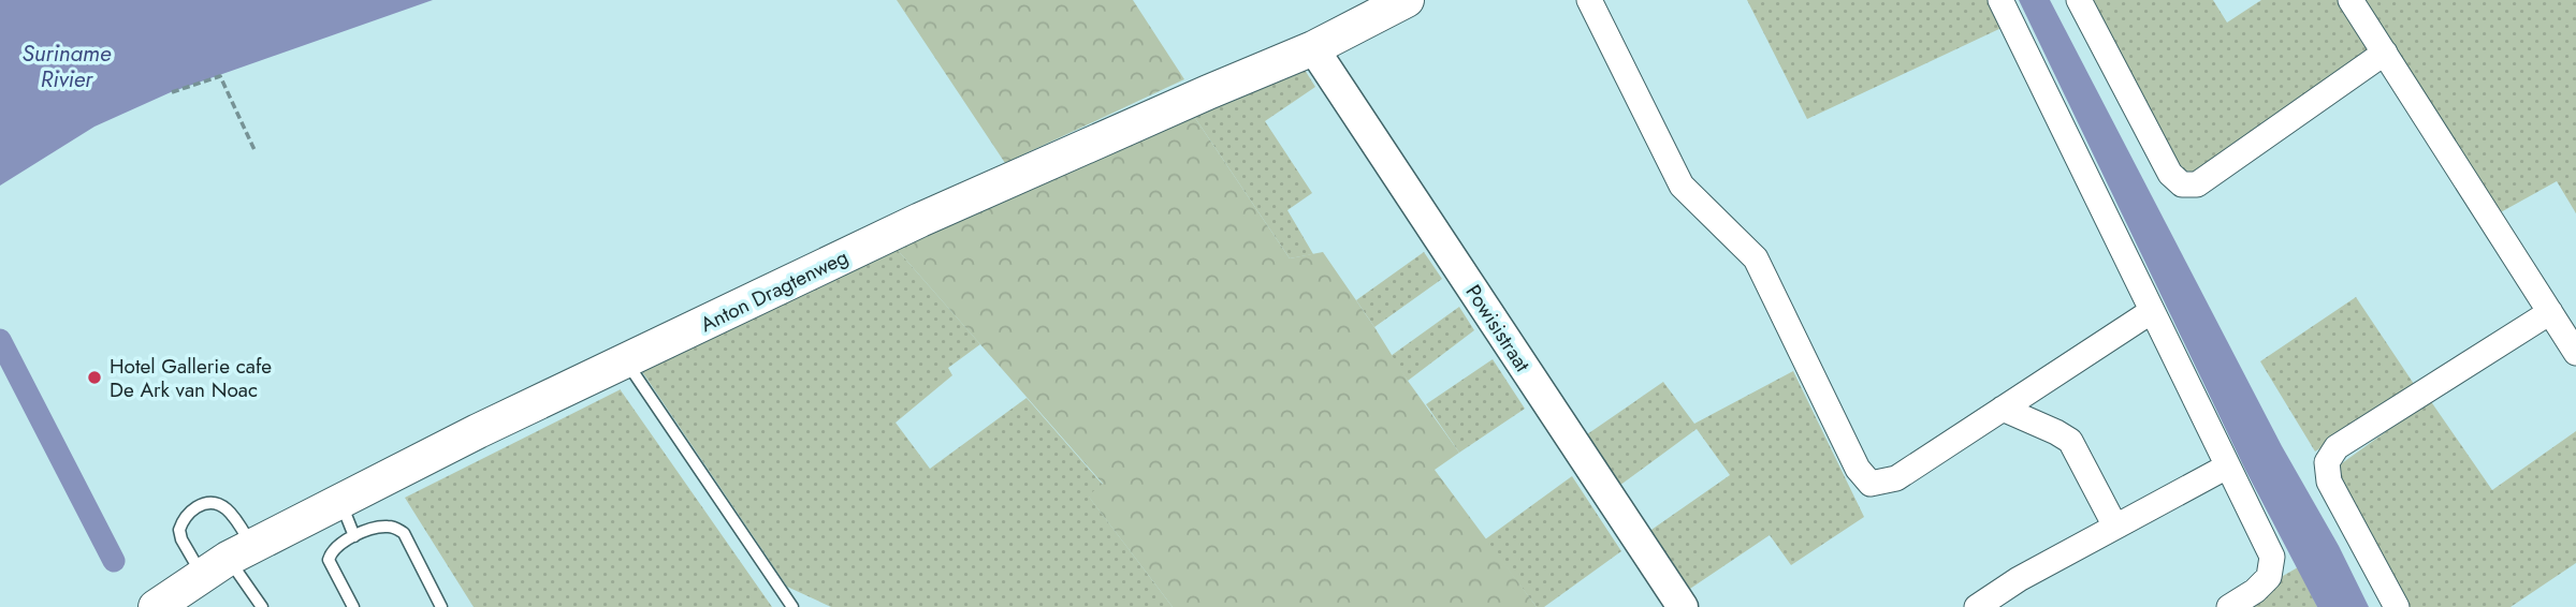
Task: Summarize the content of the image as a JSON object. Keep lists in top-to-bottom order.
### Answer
{
  "streets": {
    "main road": ["Anton Dragtenweg"],
    "street": ["Powisistraat"]
  },
  "crossings": [
    ["Anton Dragtenweg", "Powisistraat"]
  ],
  "water": ["Suriname Rivier"],
  "places": ["Hotel Gallerie cafe De Ark van Noac"]
}
